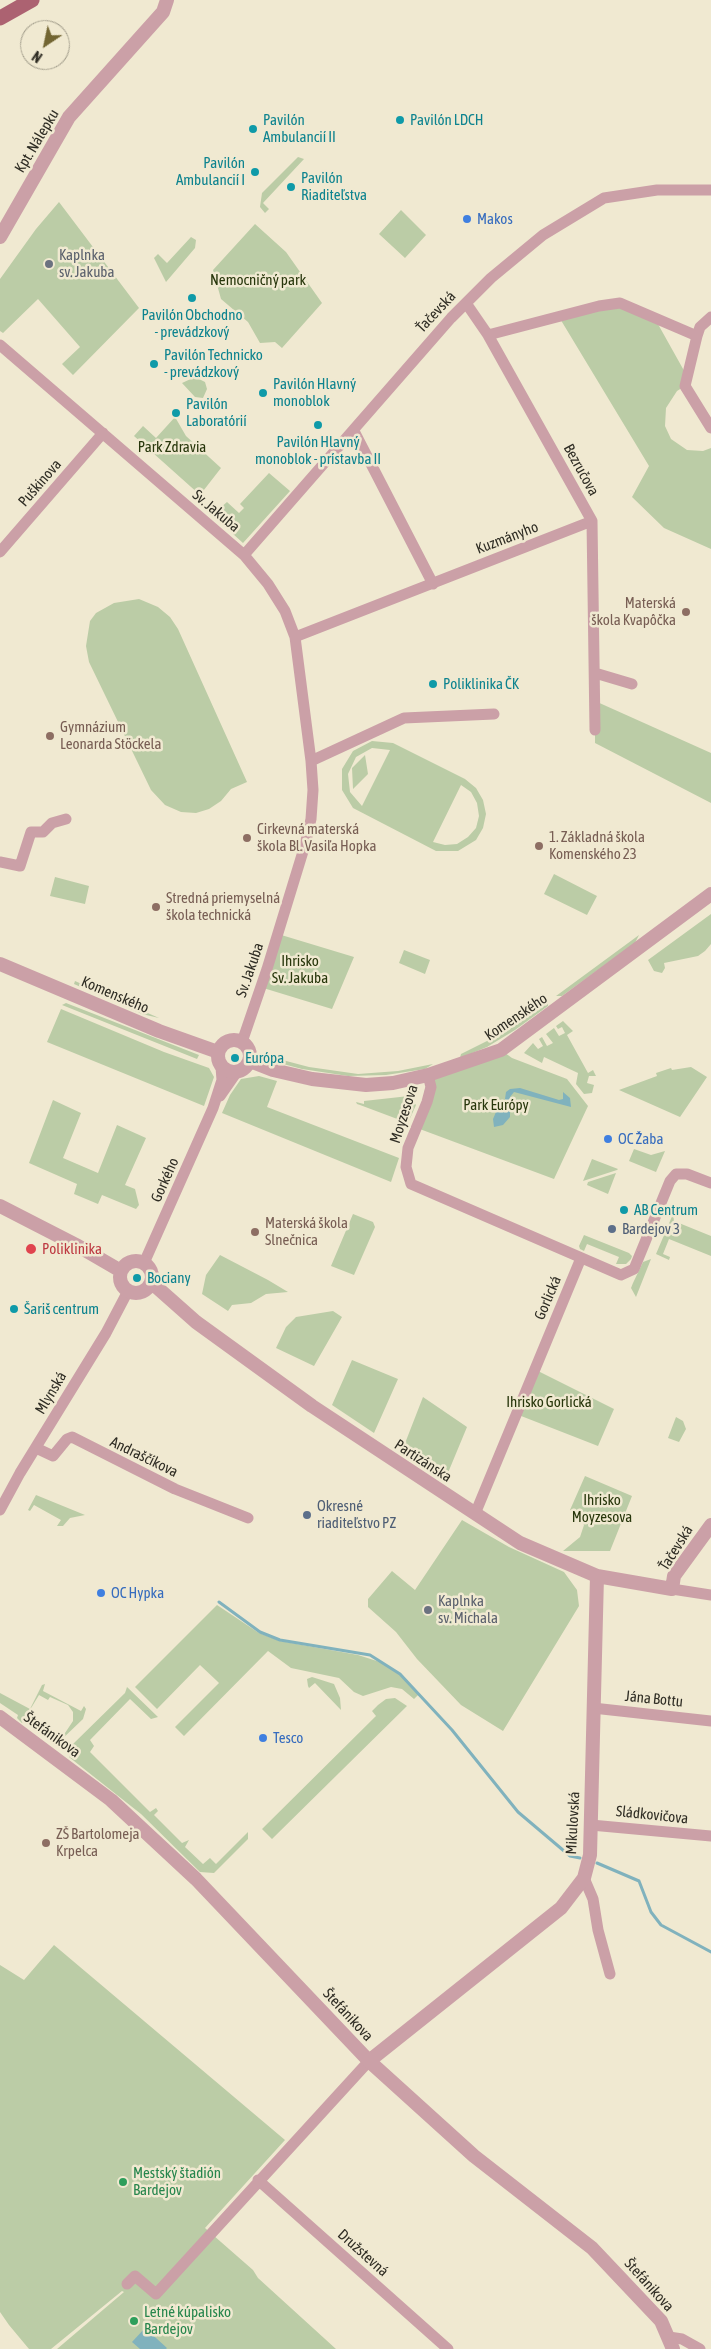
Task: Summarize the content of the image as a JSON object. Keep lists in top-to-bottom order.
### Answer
{
  "streets": {
    "street": [
      "Kpt. Nálepku",
      "Ťačevská",
      "Bezručova",
      "Puškinova",
      "Sv. Jakuba",
      "Kuzmányho",
      "Komenského",
      "Moyzesova",
      "Gorkého",
      "Gorlická",
      "Mlynská",
      "Andraščíkova",
      "Partizánska",
      "Jána Bottu",
      "Štefánikova",
      "Sládkovičova",
      "Mikulovská",
      "Družstevná"
    ]
  },
  "crossings": [
    ["Ťačevská", "Bezručova"],
    ["Ťačevská", "Sv. Jakuba"],
    ["Ťačevská", "Partizánska"],
    ["Bezručova", "Kuzmányho"],
    ["Puškinova", "Sv. Jakuba"],
    ["Sv. Jakuba", "Kuzmányho"],
    ["Sv. Jakuba", "Komenského"],
    ["Sv. Jakuba", "Gorkého"],
    ["Komenského", "Moyzesova"],
    ["Komenského", "Gorkého"],
    ["Moyzesova", "Gorlická"],
    ["Gorkého", "Mlynská"],
    ["Gorkého", "Partizánska"],
    ["Gorlická", "Partizánska"],
    ["Mlynská", "Andraščíkova"],
    ["Mlynská", "Partizánska"],
    ["Partizánska", "Mikulovská"],
    ["Jána Bottu", "Mikulovská"],
    ["Štefánikova", "Mikulovská"],
    ["Sládkovičova", "Mikulovská"]
  ],
  "parks": [
    "Nemocničný park",
    "Park Zdravia",
    "Ihrisko Sv. Jakuba",
    "Park Európy",
    "Ihrisko Gorlická",
    "Ihrisko Moyzesova"
  ],
  "places": [
    "Pavilón LDCH",
    "Pavilón Ambulancií II",
    "Pavilón Ambulancií I",
    "Pavilón Riaditeľstva",
    "Makos",
    "Kaplnka sv. Jakuba",
    "Pavilón Obchodno - prevádzkový",
    "Pavilón Technicko - prevádzkový",
    "Pavilón Hlavný monoblok",
    "Pavilón Laboratórií",
    "Pavilón Hlavný monoblok - prístavba II",
    "Materská škola Kvapôčka",
    "Poliklinika ČK",
    "Gymnázium Leonarda Stöckela",
    "Cirkevná materská škola Bl. Vasiľa Hopka",
    "1. Základná škola Komenského 23",
    "Stredná priemyselná škola technická",
    "Európa",
    "OC Žaba",
    "AB Centrum",
    "Bardejov 3",
    "Materská škola Slnečnica",
    "Poliklinika",
    "Bociany",
    "Šariš centrum",
    "Okresné riaditeľstvo PZ",
    "OC Hypka",
    "Kaplnka sv. Michala",
    "Tesco",
    "ZŠ Bartolomeja Krpelca",
    "Mestský štadión Bardejov",
    "Letné kúpalisko Bardejov"
  ],
  "north": "bottom left"
}
